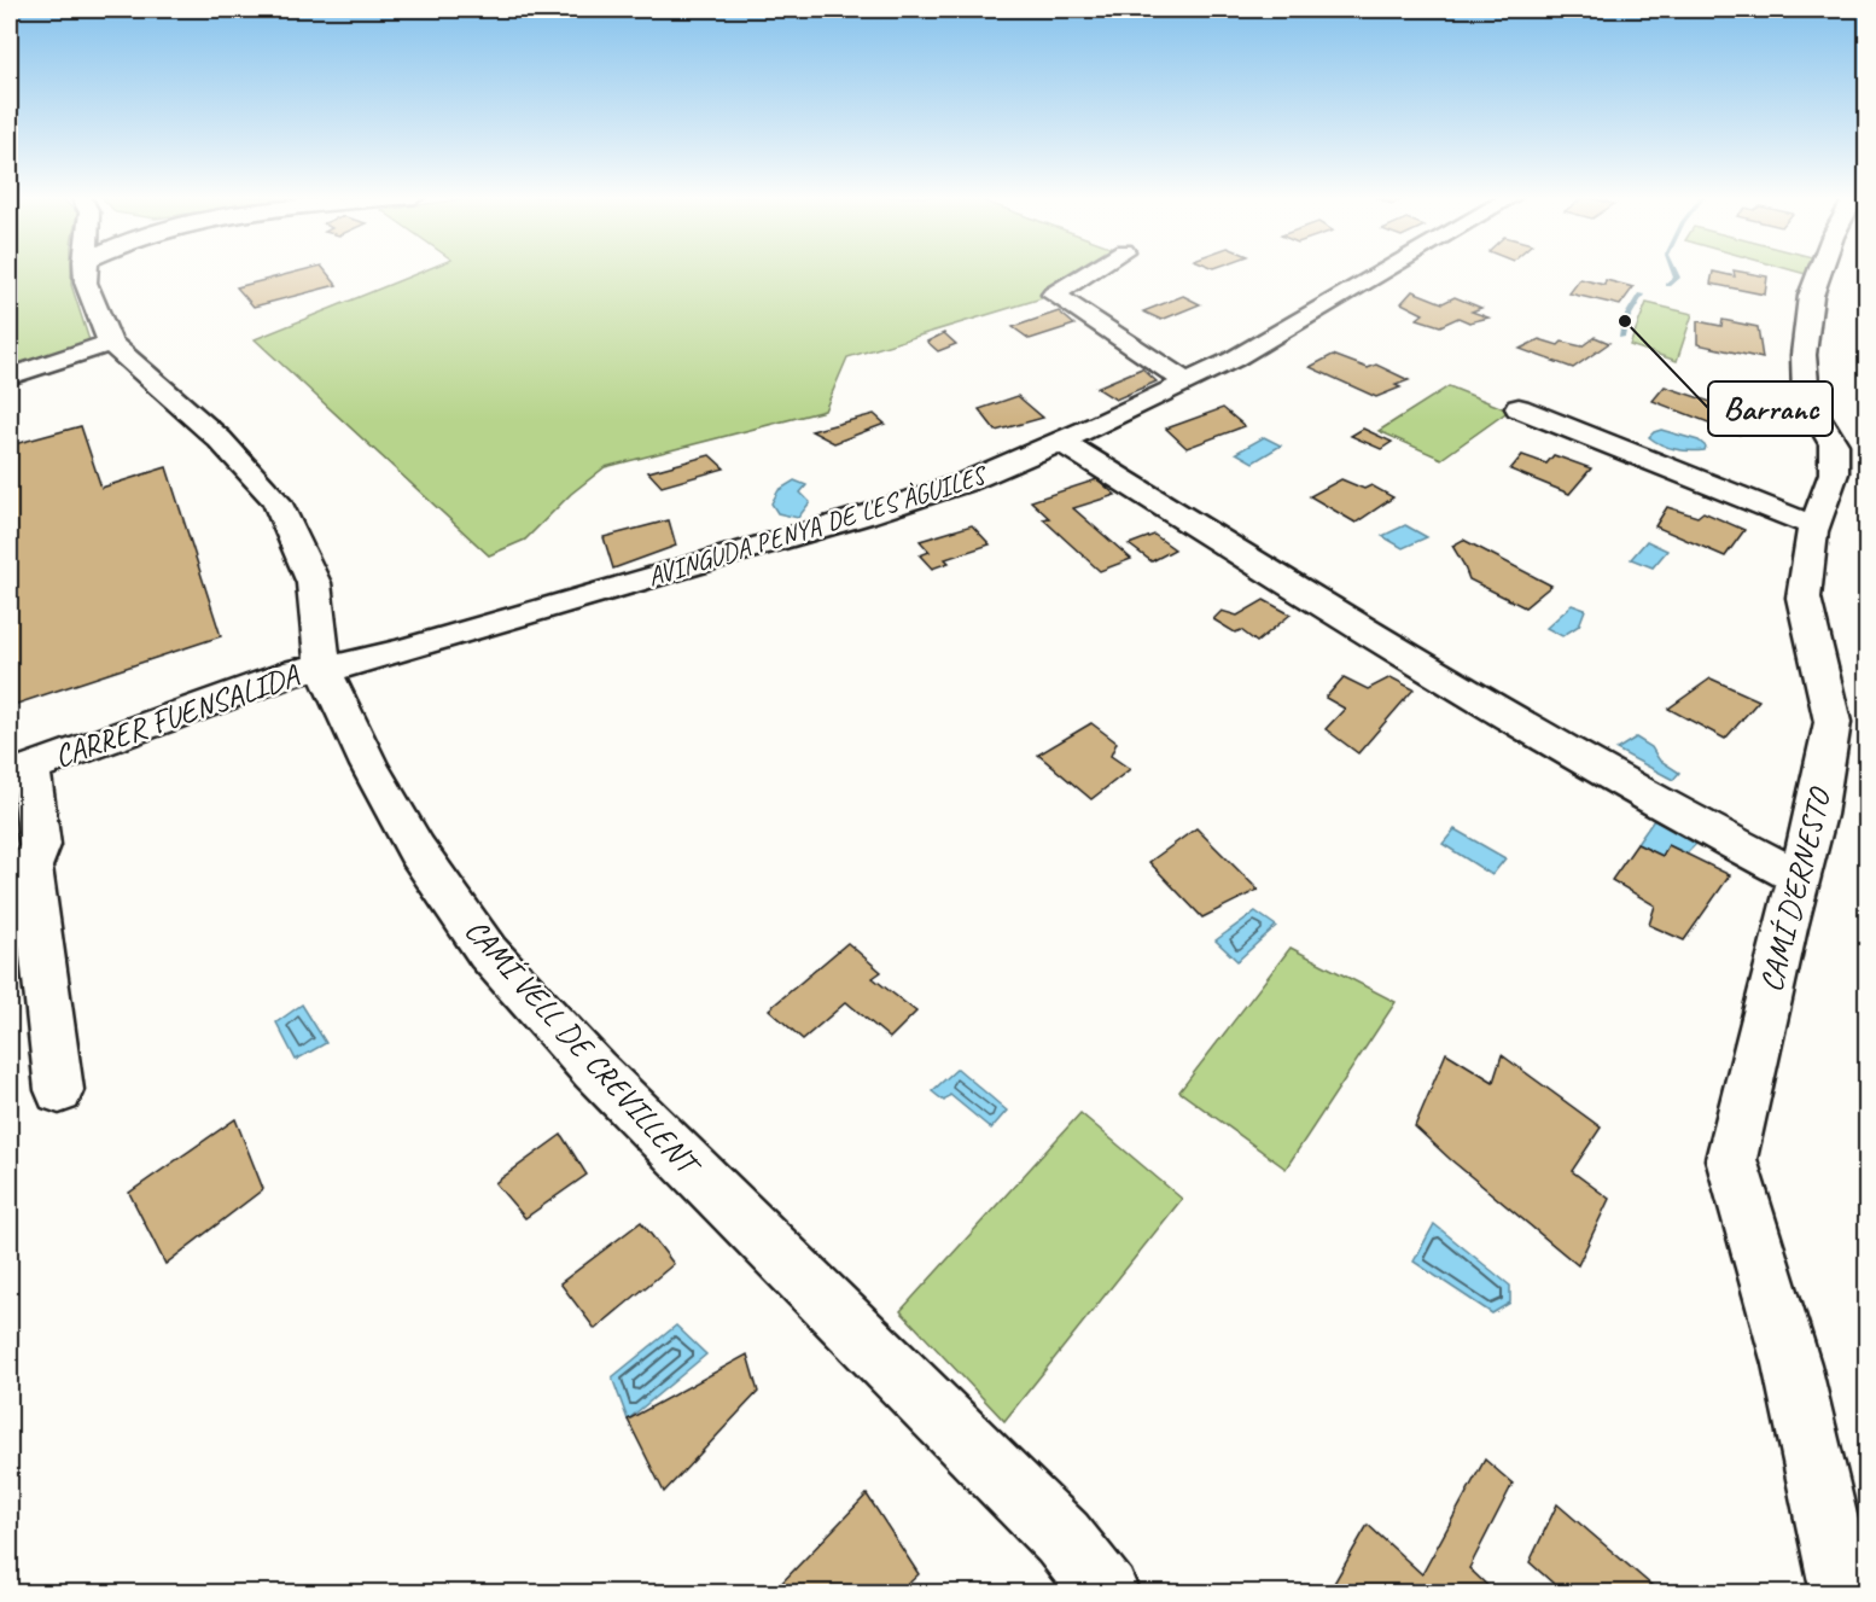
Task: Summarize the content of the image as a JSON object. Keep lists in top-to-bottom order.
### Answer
{
  "streets": {
    "street": [
      "AVINGUDA PENYA DE LES ÀGUILES",
      "CARRER FUENSALIDA",
      "CAMÍ D'ERNESTO",
      "CAMÍ VELL DE CREVILLENT"
    ]
  },
  "crossings": [
    ["AVINGUDA PENYA DE LES ÀGUILES", "CARRER FUENSALIDA"],
    ["AVINGUDA PENYA DE LES ÀGUILES", "CAMÍ VELL DE CREVILLENT"],
    ["CARRER FUENSALIDA", "CAMÍ VELL DE CREVILLENT"]
  ],
  "places": ["Barranc"]
}
